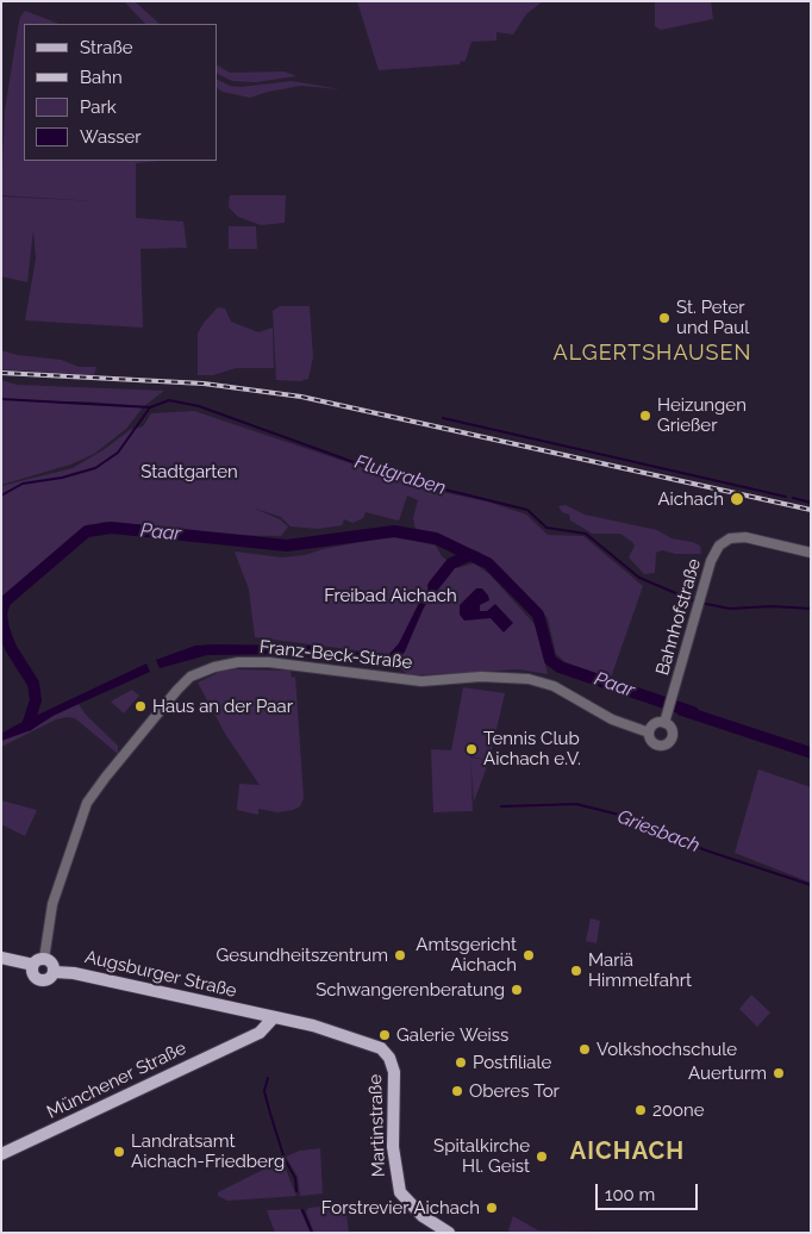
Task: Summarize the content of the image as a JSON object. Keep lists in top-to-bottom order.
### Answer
{
  "streets": {
    "main road": ["Augsburger Straße", "Münchener Straße", "Martinstraße"],
    "street": ["Bahnhofstraße", "Franz-Beck-Straße"]
  },
  "crossings": [
    ["Bahnhofstraße", "Franz-Beck-Straße"],
    ["Franz-Beck-Straße", "Augsburger Straße"],
    ["Augsburger Straße", "Münchener Straße"],
    ["Augsburger Straße", "Martinstraße"]
  ],
  "districts": ["ALGERTSHAUSEN", "AICHACH"],
  "water": ["Flutgraben", "Paar", "Griesbach"],
  "parks": ["Stadtgarten", "Freibad Aichach"],
  "places": [
    "St. Peter und Paul",
    "Heizungen Grießer",
    "Aichach",
    "Haus an der Paar",
    "Tennis Club Aichach e.V.",
    "Gesundheitszentrum",
    "Amtsgericht Aichach",
    "Mariä Himmelfahrt",
    "Schwangerenberatung",
    "Galerie Weiss",
    "Volkshochschule",
    "Postfiliale",
    "Auerturm",
    "Oberes Tor",
    "20one",
    "Landratsamt Aichach-Friedberg",
    "Spitalkirche Hl. Geist",
    "Forstrevier Aichach"
  ],
  "legend": [
    "Straße",
    "Bahn",
    "Park",
    "Wasser"
  ],
  "scale_bar": "100 m"
}
